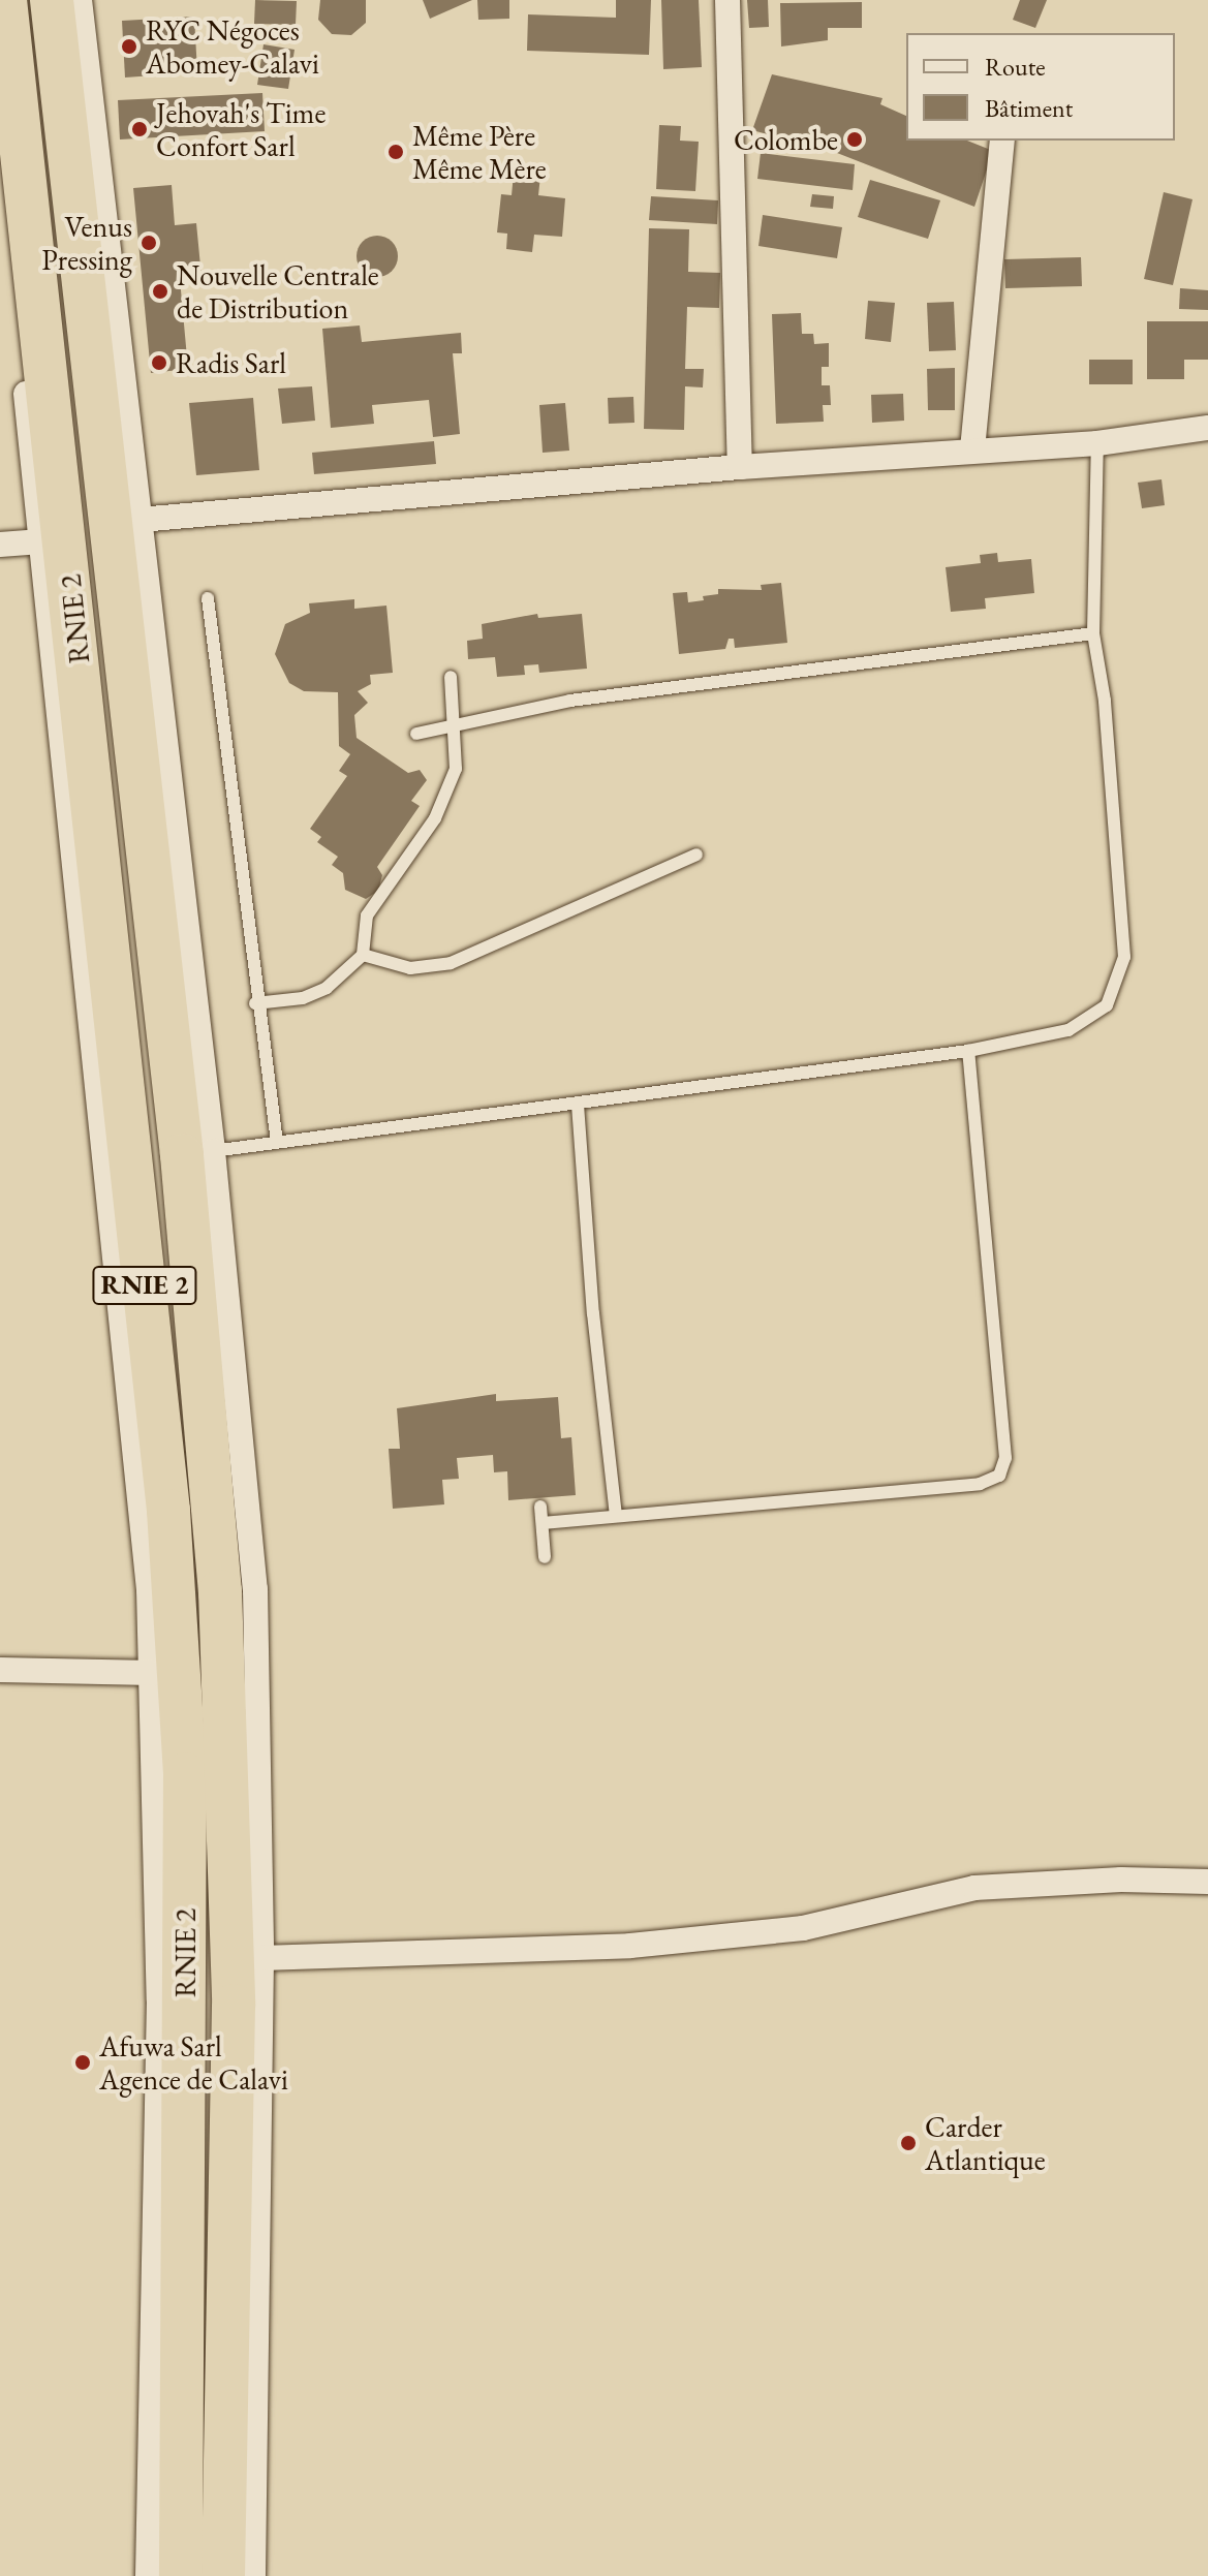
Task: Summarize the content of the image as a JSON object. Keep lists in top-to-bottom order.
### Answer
{
  "streets": {
    "highway": ["RNIE 2"]
  },
  "places": [
    "RYC Négoces Abomey-Calavi",
    "Jehovah's Time Confort Sarl",
    "Colombe",
    "Même Père Même Mère",
    "Venus Pressing",
    "Nouvelle Centrale de Distribution",
    "Radis Sarl",
    "Afuwa Sarl Agence de Calavi",
    "Carder Atlantique"
  ],
  "legend": ["Route", "Bâtiment"]
}
